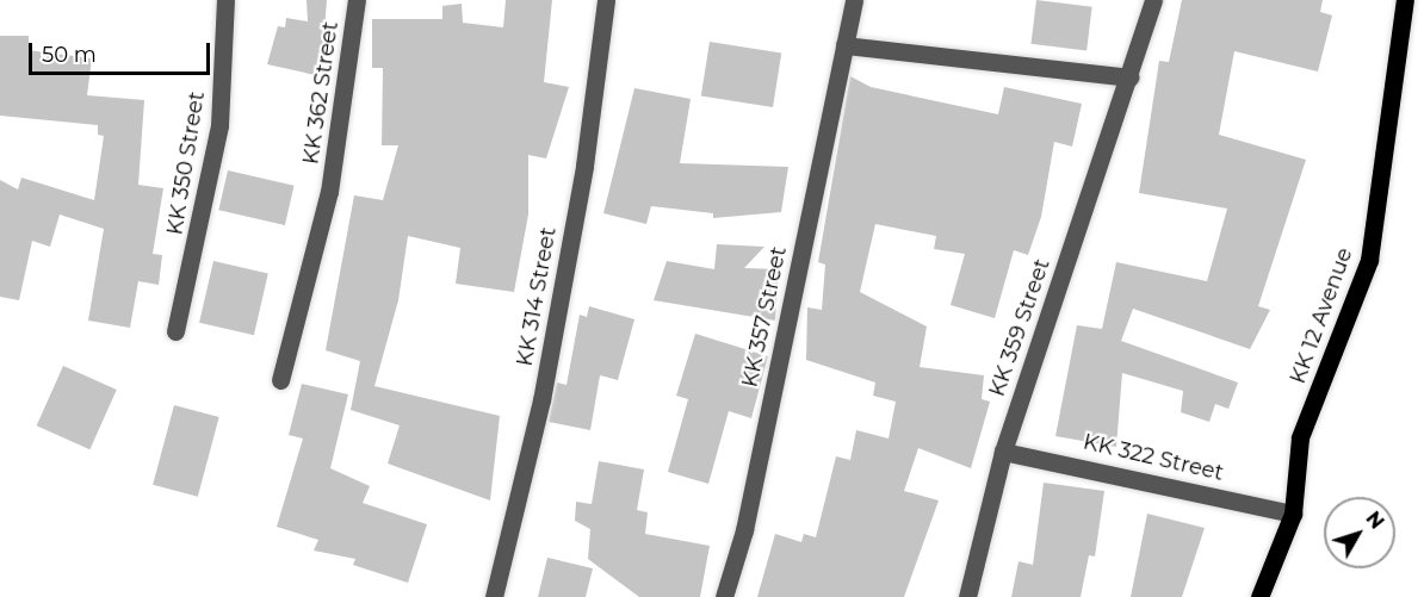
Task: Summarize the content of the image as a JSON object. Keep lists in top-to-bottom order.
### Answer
{
  "streets": {
    "main road": ["KK 12 Avenue"],
    "street": [
      "KK 362 Street",
      "KK 350 Street",
      "KK 314 Street",
      "KK 357 Street",
      "KK 359 Street",
      "KK 322 Street"
    ]
  },
  "crossings": [
    ["KK 12 Avenue", "KK 322 Street"],
    ["KK 359 Street", "KK 322 Street"]
  ],
  "scale_bar": "50 m",
  "north": "top right"
}
